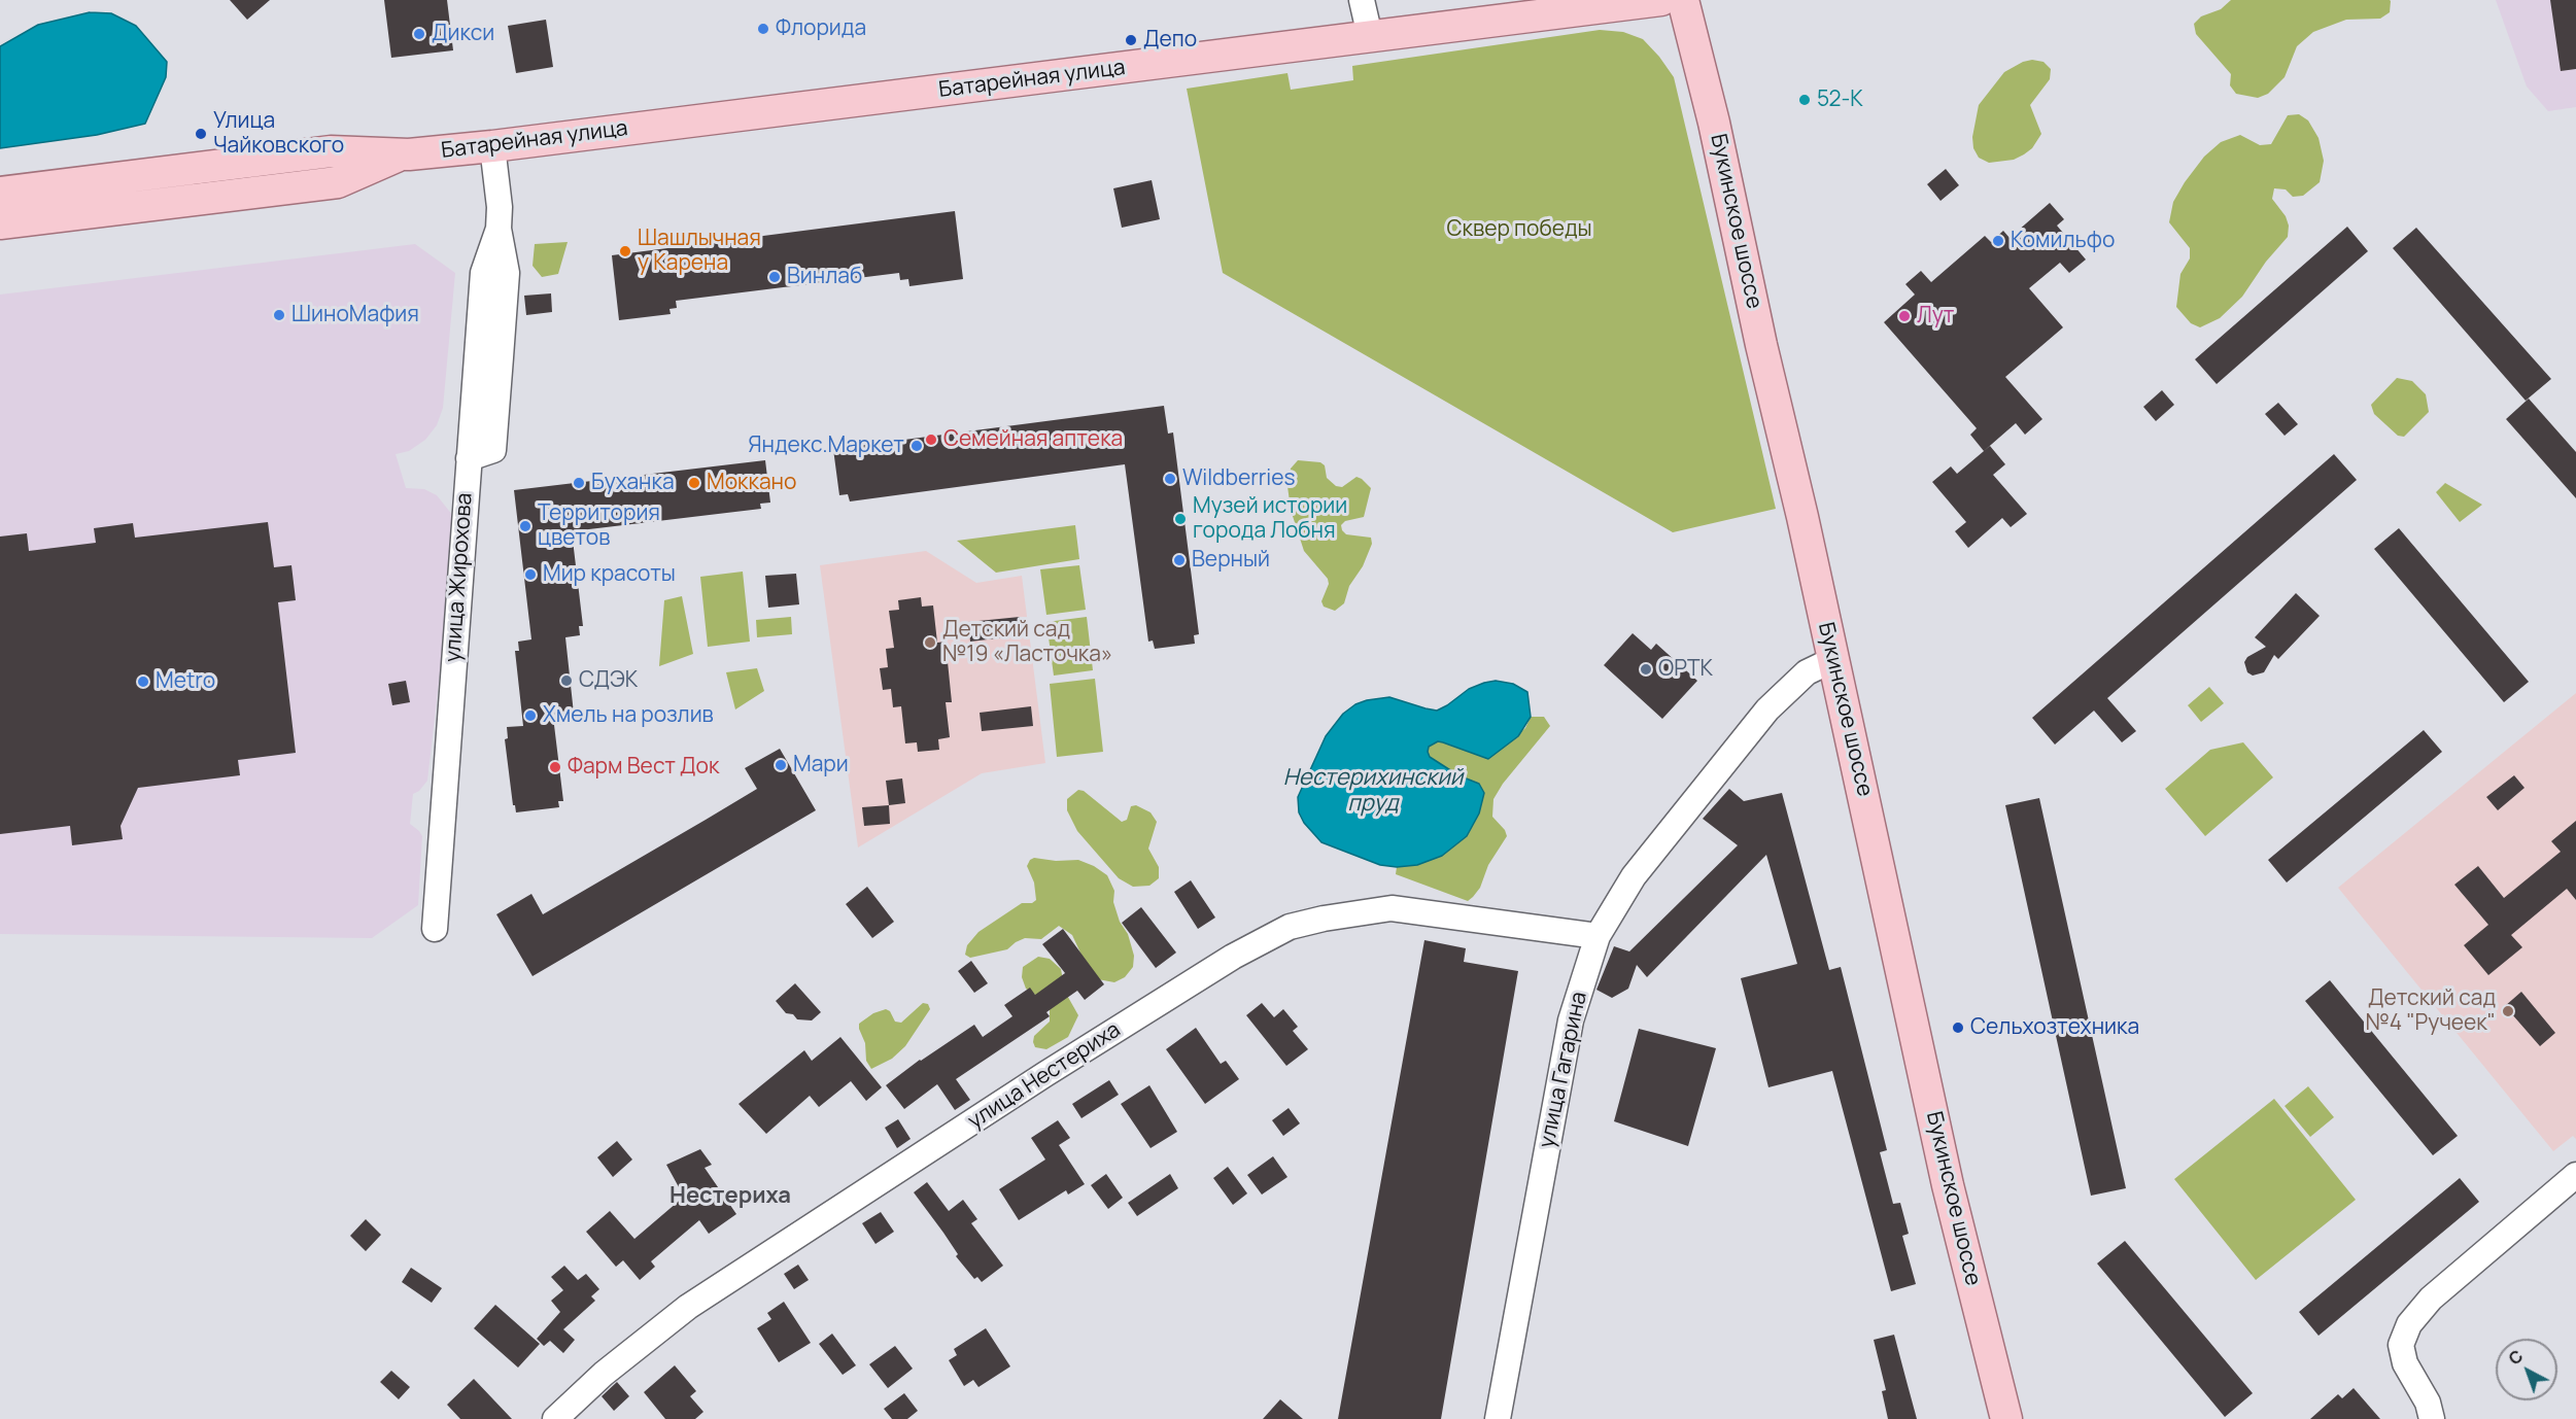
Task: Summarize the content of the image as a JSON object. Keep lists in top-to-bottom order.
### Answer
{
  "streets": {
    "main road": ["Батарейная улица", "Букинское шоссе"],
    "street": ["улица Жирохова", "улица Гагарина", "улица Нестериха"]
  },
  "crossings": [
    ["Батарейная улица", "улица Жирохова"],
    ["Букинское шоссе", "улица Гагарина"],
    ["улица Гагарина", "улица Нестериха"]
  ],
  "districts": ["Нестериха"],
  "water": ["Нестерихинский пруд"],
  "parks": ["Сквер победы"],
  "places": [
    "Флорида",
    "Дикси",
    "Депо",
    "52-К",
    "Улица Чайковского",
    "Комильфо",
    "Шашлычная у Карена",
    "Винлаб",
    "ШиноМафия",
    "Лут",
    "Семейная аптека",
    "Яндекс.Маркет",
    "Wildberries",
    "Буханка",
    "Моккано",
    "Музей истории города Лобня",
    "Территория цветов",
    "Верный",
    "Мир красоты",
    "Детский сад №19 «Ласточка»",
    "ОРТК",
    "СДЭК",
    "Metro",
    "Хмель на розлив",
    "Мари",
    "Фарм Вест Док",
    "Детский сад №4 \"Ручеек\"",
    "Сельхозтехника"
  ],
  "north": "top left"
}
